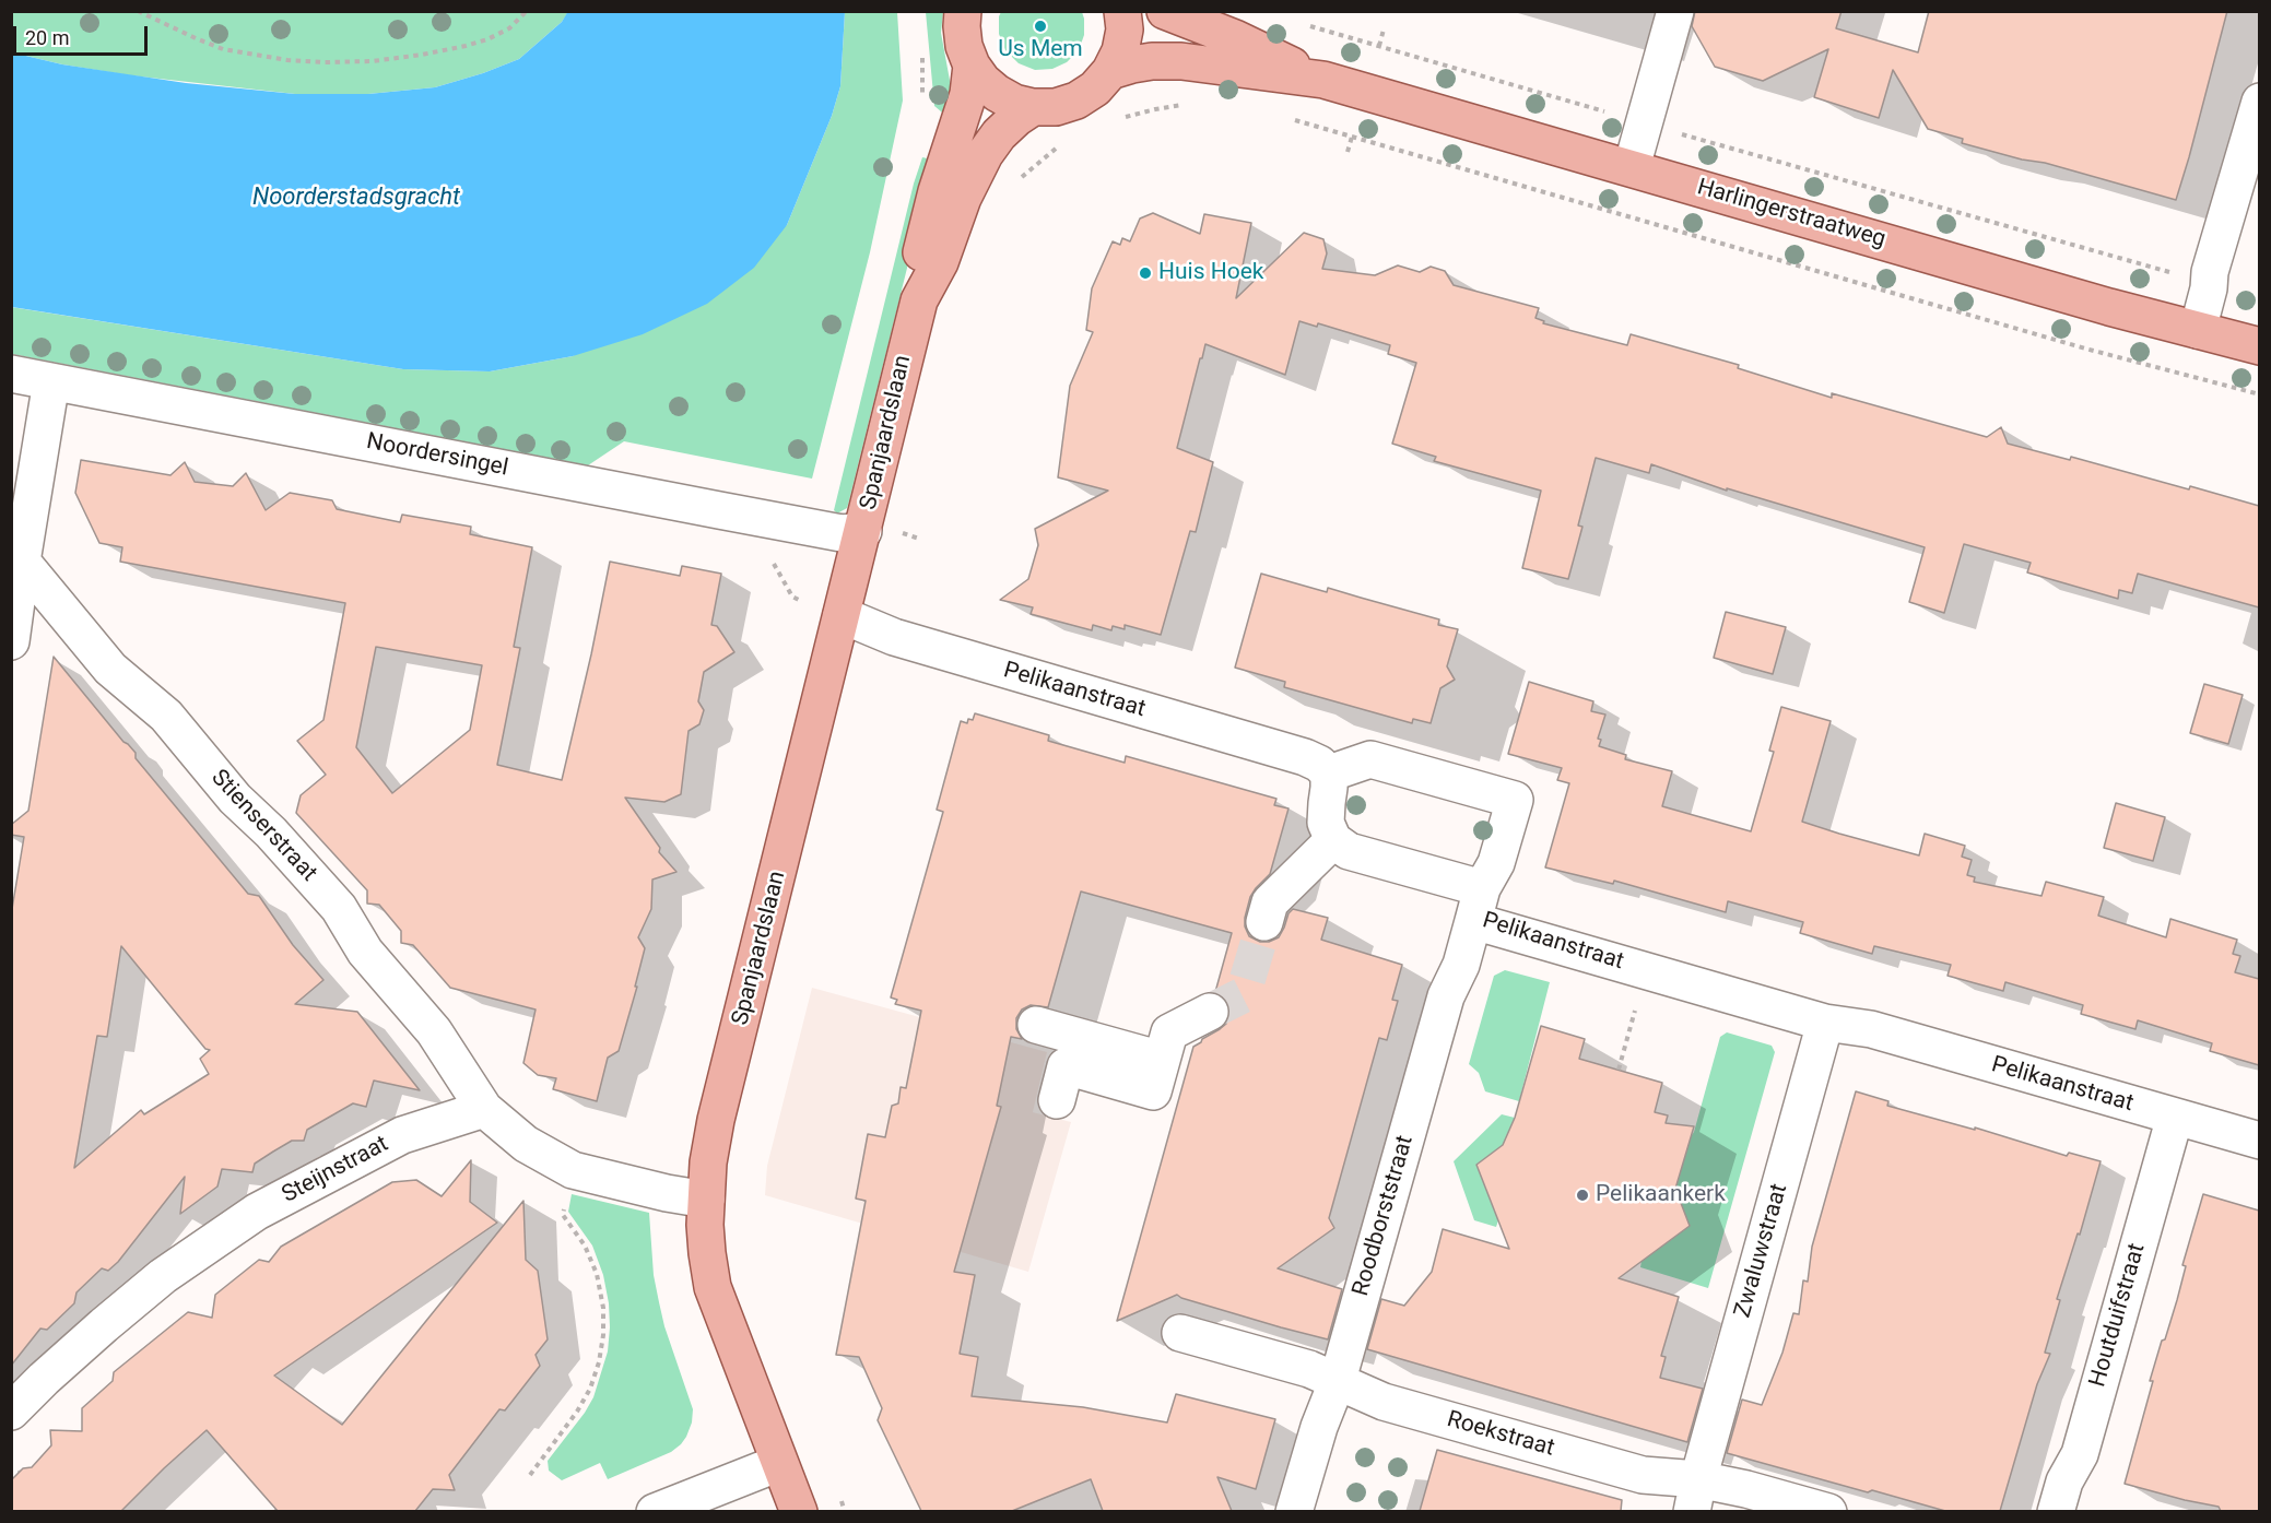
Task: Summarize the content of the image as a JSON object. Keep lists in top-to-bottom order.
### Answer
{
  "streets": {
    "main road": ["Harlingerstraatweg", "Spanjaardslaan"],
    "street": [
      "Noordersingel",
      "Pelikaanstraat",
      "Stienserstraat",
      "Steijnstraat",
      "Roodborststraat",
      "Zwaluwstraat",
      "Houtduifstraat",
      "Roekstraat"
    ]
  },
  "crossings": [
    ["Spanjaardslaan", "Noordersingel"],
    ["Spanjaardslaan", "Pelikaanstraat"],
    ["Pelikaanstraat", "Roodborststraat"],
    ["Pelikaanstraat", "Zwaluwstraat"],
    ["Pelikaanstraat", "Houtduifstraat"],
    ["Stienserstraat", "Steijnstraat"],
    ["Roodborststraat", "Roekstraat"],
    ["Zwaluwstraat", "Roekstraat"]
  ],
  "water": ["Noorderstadsgracht"],
  "places": ["Us Mem", "Huis Hoek", "Pelikaankerk"],
  "scale_bar": "20 m"
}
